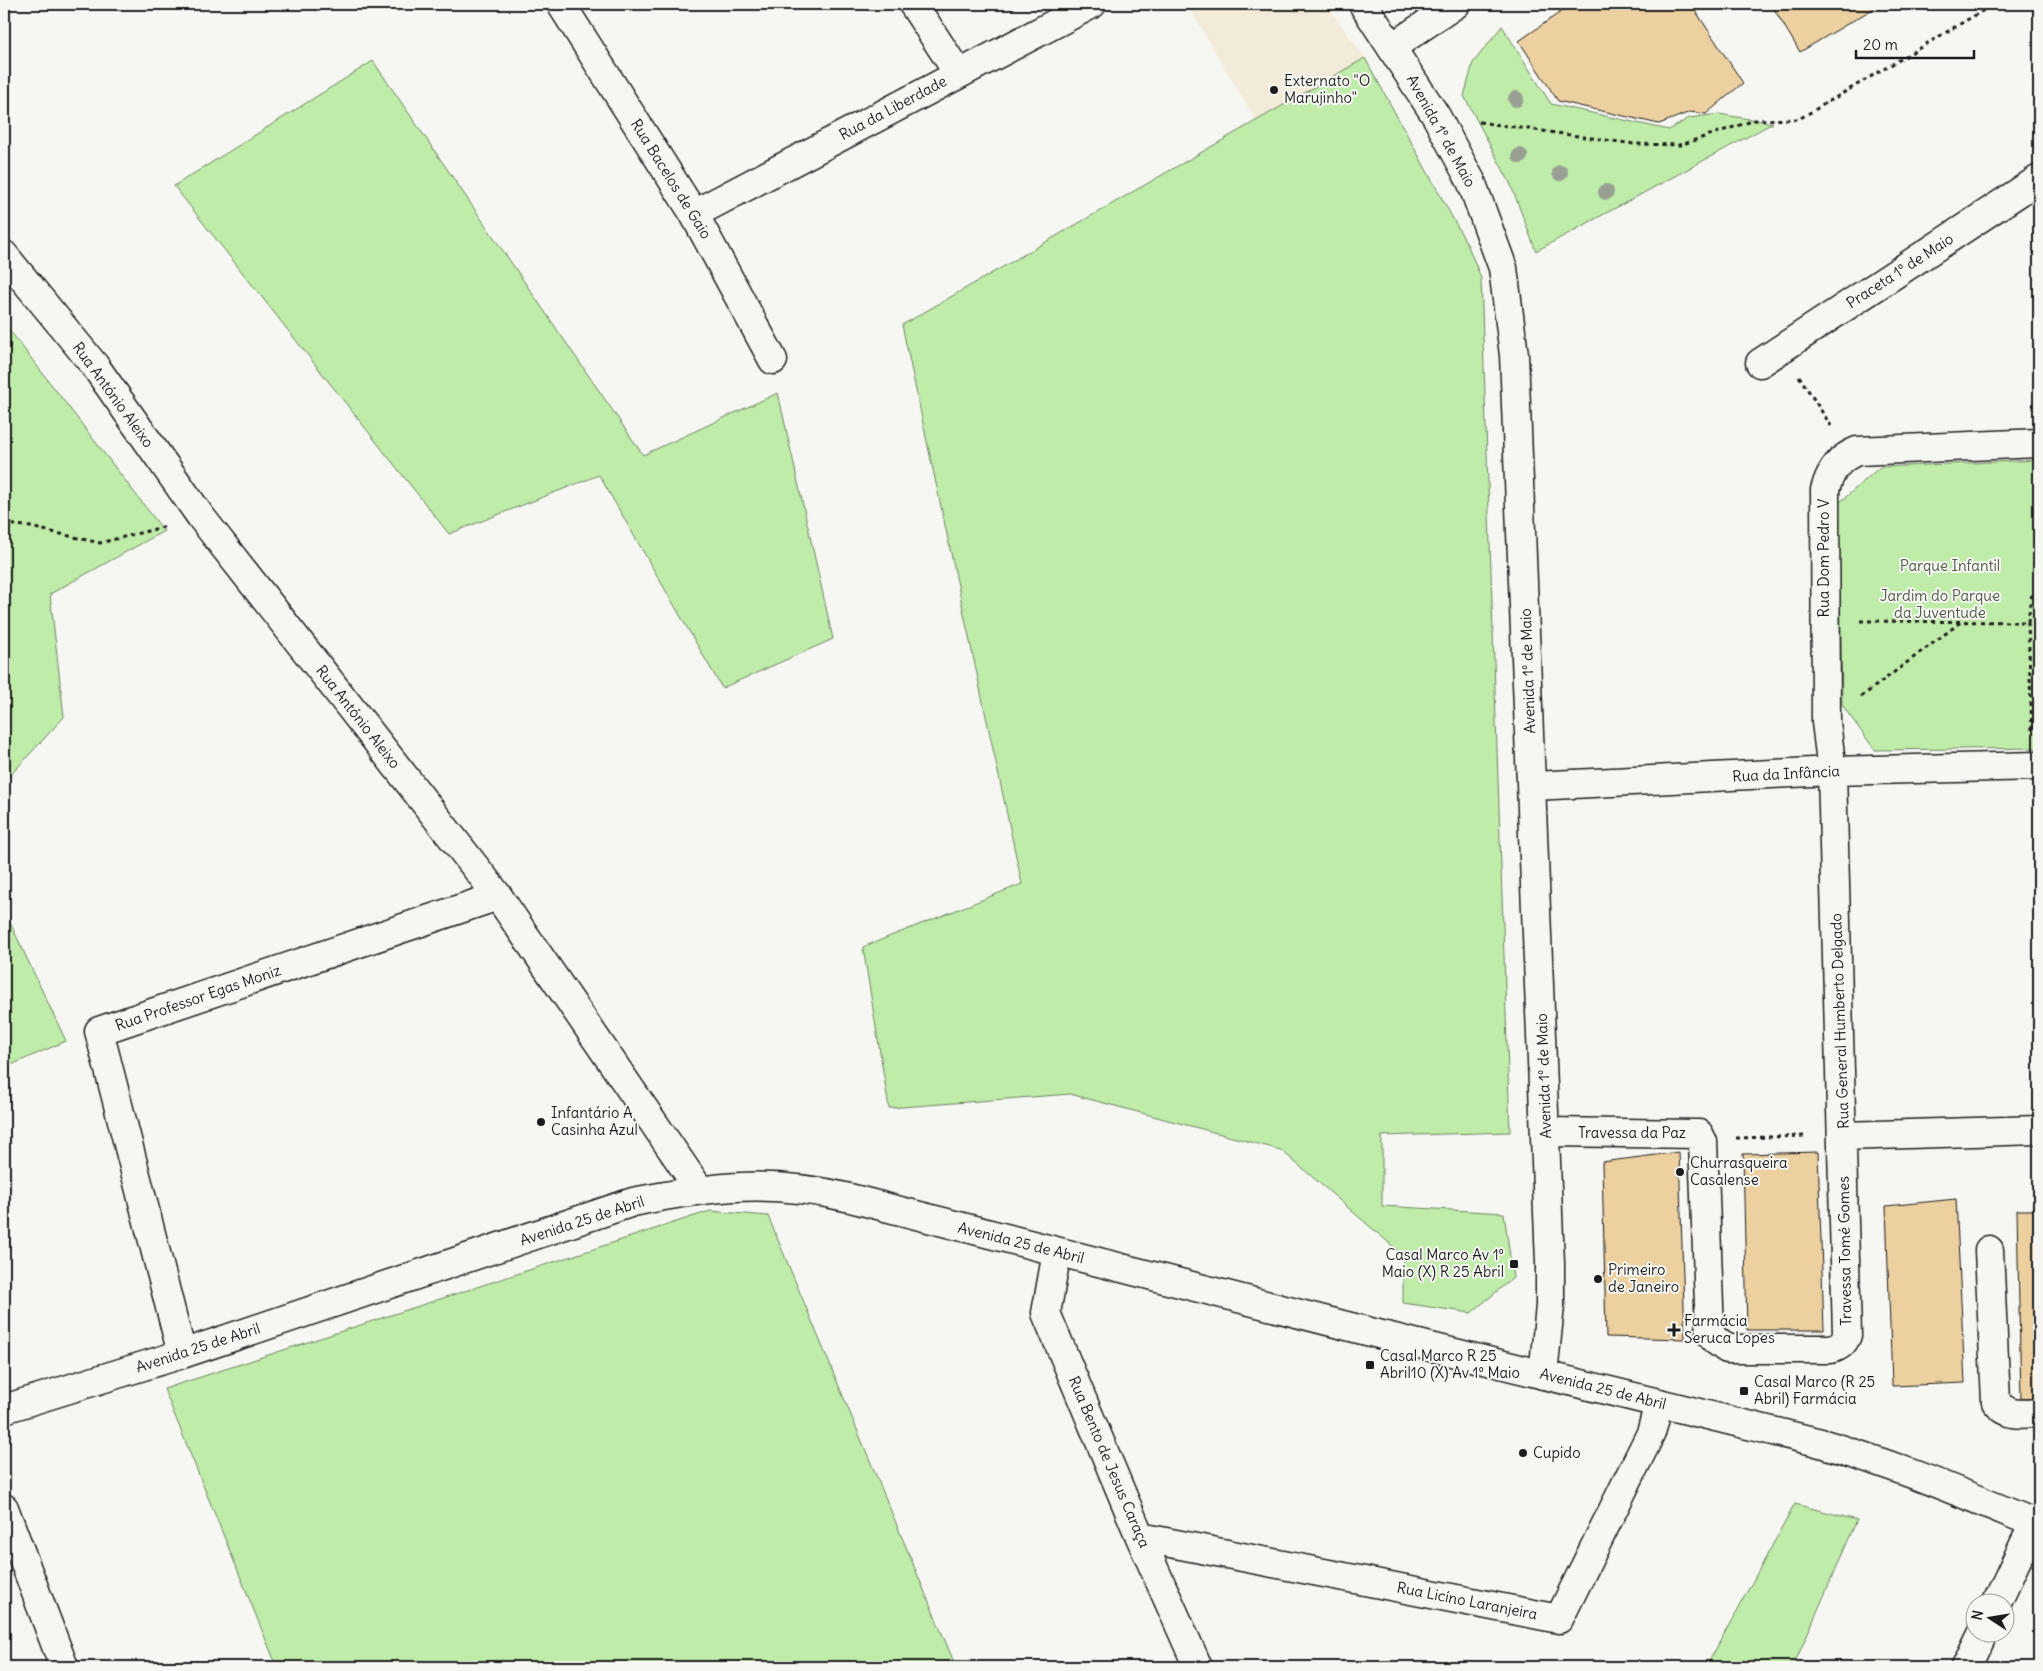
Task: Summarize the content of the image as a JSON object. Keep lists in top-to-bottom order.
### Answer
{
  "streets": {
    "street": [
      "Rua da Liberdade",
      "Avenida 1º de Maio",
      "Rua Bacelos de Gaio",
      "Praceta 1º de Maio",
      "Rua António Aleixo",
      "Rua Dom Pedro V",
      "Rua da Infância",
      "Rua Professor Egas Moniz",
      "Rua General Humberto Delgado",
      "Travessa da Paz",
      "Avenida 25 de Abril",
      "Travessa Tomé Gomes",
      "Rua Bento de Jesus Caraça",
      "Rua Licíno Laranjeira"
    ]
  },
  "crossings": [
    ["Rua da Liberdade", "Rua Bacelos de Gaio"],
    ["Avenida 1º de Maio", "Rua da Infância"],
    ["Avenida 1º de Maio", "Travessa da Paz"],
    ["Avenida 1º de Maio", "Avenida 25 de Abril"],
    ["Rua António Aleixo", "Rua Professor Egas Moniz"],
    ["Rua António Aleixo", "Avenida 25 de Abril"],
    ["Rua Dom Pedro V", "Rua da Infância"],
    ["Rua Dom Pedro V", "Rua General Humberto Delgado"],
    ["Rua da Infância", "Rua General Humberto Delgado"],
    ["Rua Professor Egas Moniz", "Avenida 25 de Abril"],
    ["Rua General Humberto Delgado", "Travessa Tomé Gomes"],
    ["Travessa da Paz", "Travessa Tomé Gomes"],
    ["Avenida 25 de Abril", "Rua Bento de Jesus Caraça"],
    ["Avenida 25 de Abril", "Rua Licíno Laranjeira"],
    ["Rua Bento de Jesus Caraça", "Rua Licíno Laranjeira"]
  ],
  "parks": ["Parque Infantil", "Jardim do Parque da Juventude"],
  "places": {
    "other": [
      "Externato \"O Marujinho\"",
      "Infantário A Casinha Azul",
      "Churrasqueira Casalense",
      "Primeiro de Janeiro",
      "Cupido"
    ],
    "transit": ["Casal Marco Av 1º Maio (X) R 25 Abril", "Casal Marco R 25 Abril10 (X) Av 1º Maio", "Casal Marco (R 25 Abril) Farmácia"],
    "health": ["Farmácia Seruca Lopes"]
  },
  "scale_bar": "20 m",
  "north": "left"
}
